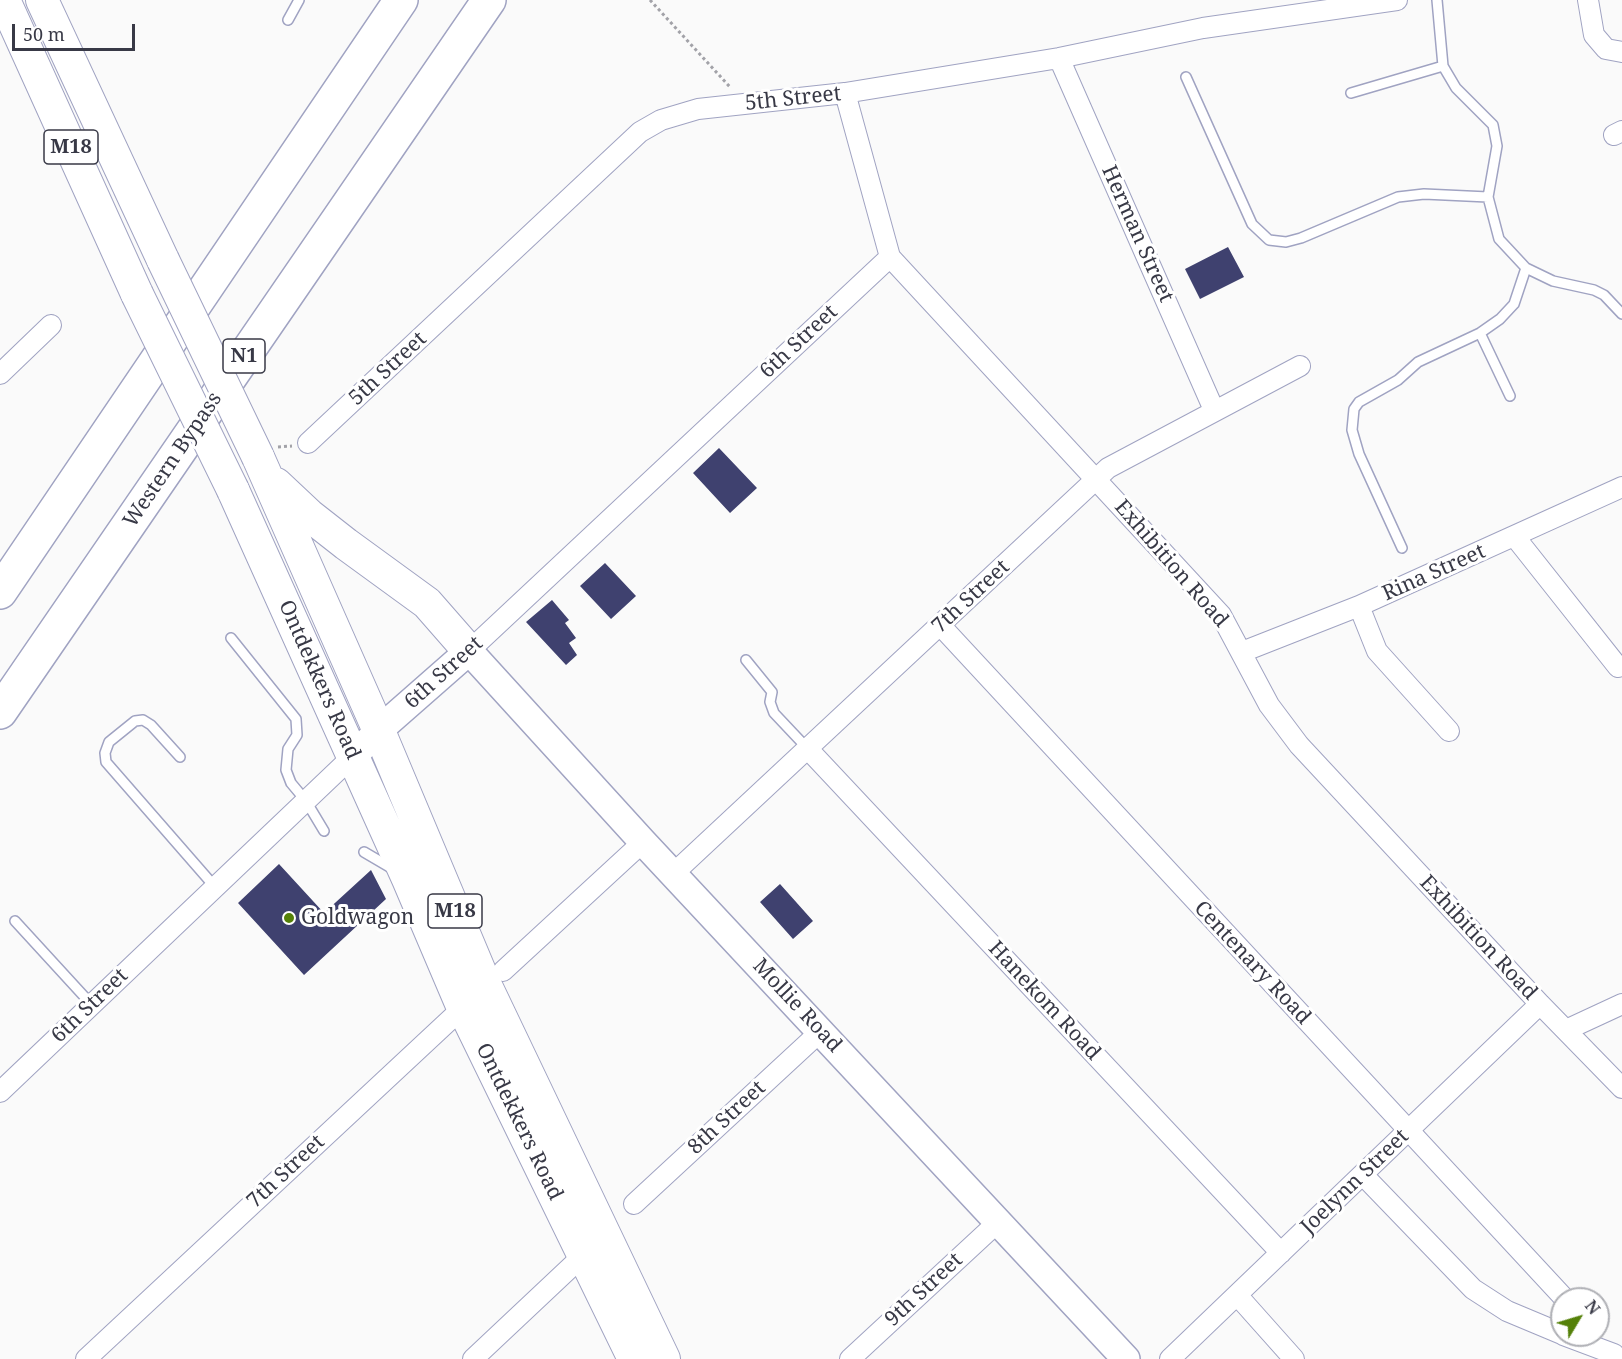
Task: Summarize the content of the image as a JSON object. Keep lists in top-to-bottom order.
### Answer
{
  "streets": {
    "highway": ["N1", "Western Bypass"],
    "main road": [
      "M18",
      "6th Street",
      "Ontdekkers Road",
      "Mollie Road"
    ],
    "street": [
      "5th Street",
      "Herman Street",
      "Exhibition Road",
      "Rina Street",
      "7th Street",
      "Centenary Road",
      "Hanekom Road",
      "8th Street",
      "Joelynn Street",
      "9th Street"
    ]
  },
  "crossings": [
    ["5th Street", "Herman Street"],
    ["5th Street", "Exhibition Road"],
    ["Herman Street", "7th Street"],
    ["6th Street", "Exhibition Road"],
    ["6th Street", "Ontdekkers Road"],
    ["6th Street", "Mollie Road"],
    ["Exhibition Road", "Rina Street"],
    ["Exhibition Road", "7th Street"],
    ["Exhibition Road", "Joelynn Street"],
    ["7th Street", "Ontdekkers Road"],
    ["7th Street", "Centenary Road"],
    ["7th Street", "Hanekom Road"],
    ["7th Street", "Mollie Road"],
    ["Centenary Road", "Joelynn Street"],
    ["Hanekom Road", "Joelynn Street"],
    ["Mollie Road", "8th Street"],
    ["Mollie Road", "9th Street"]
  ],
  "places": ["Goldwagon"],
  "scale_bar": "50 m",
  "north": "top right"
}
